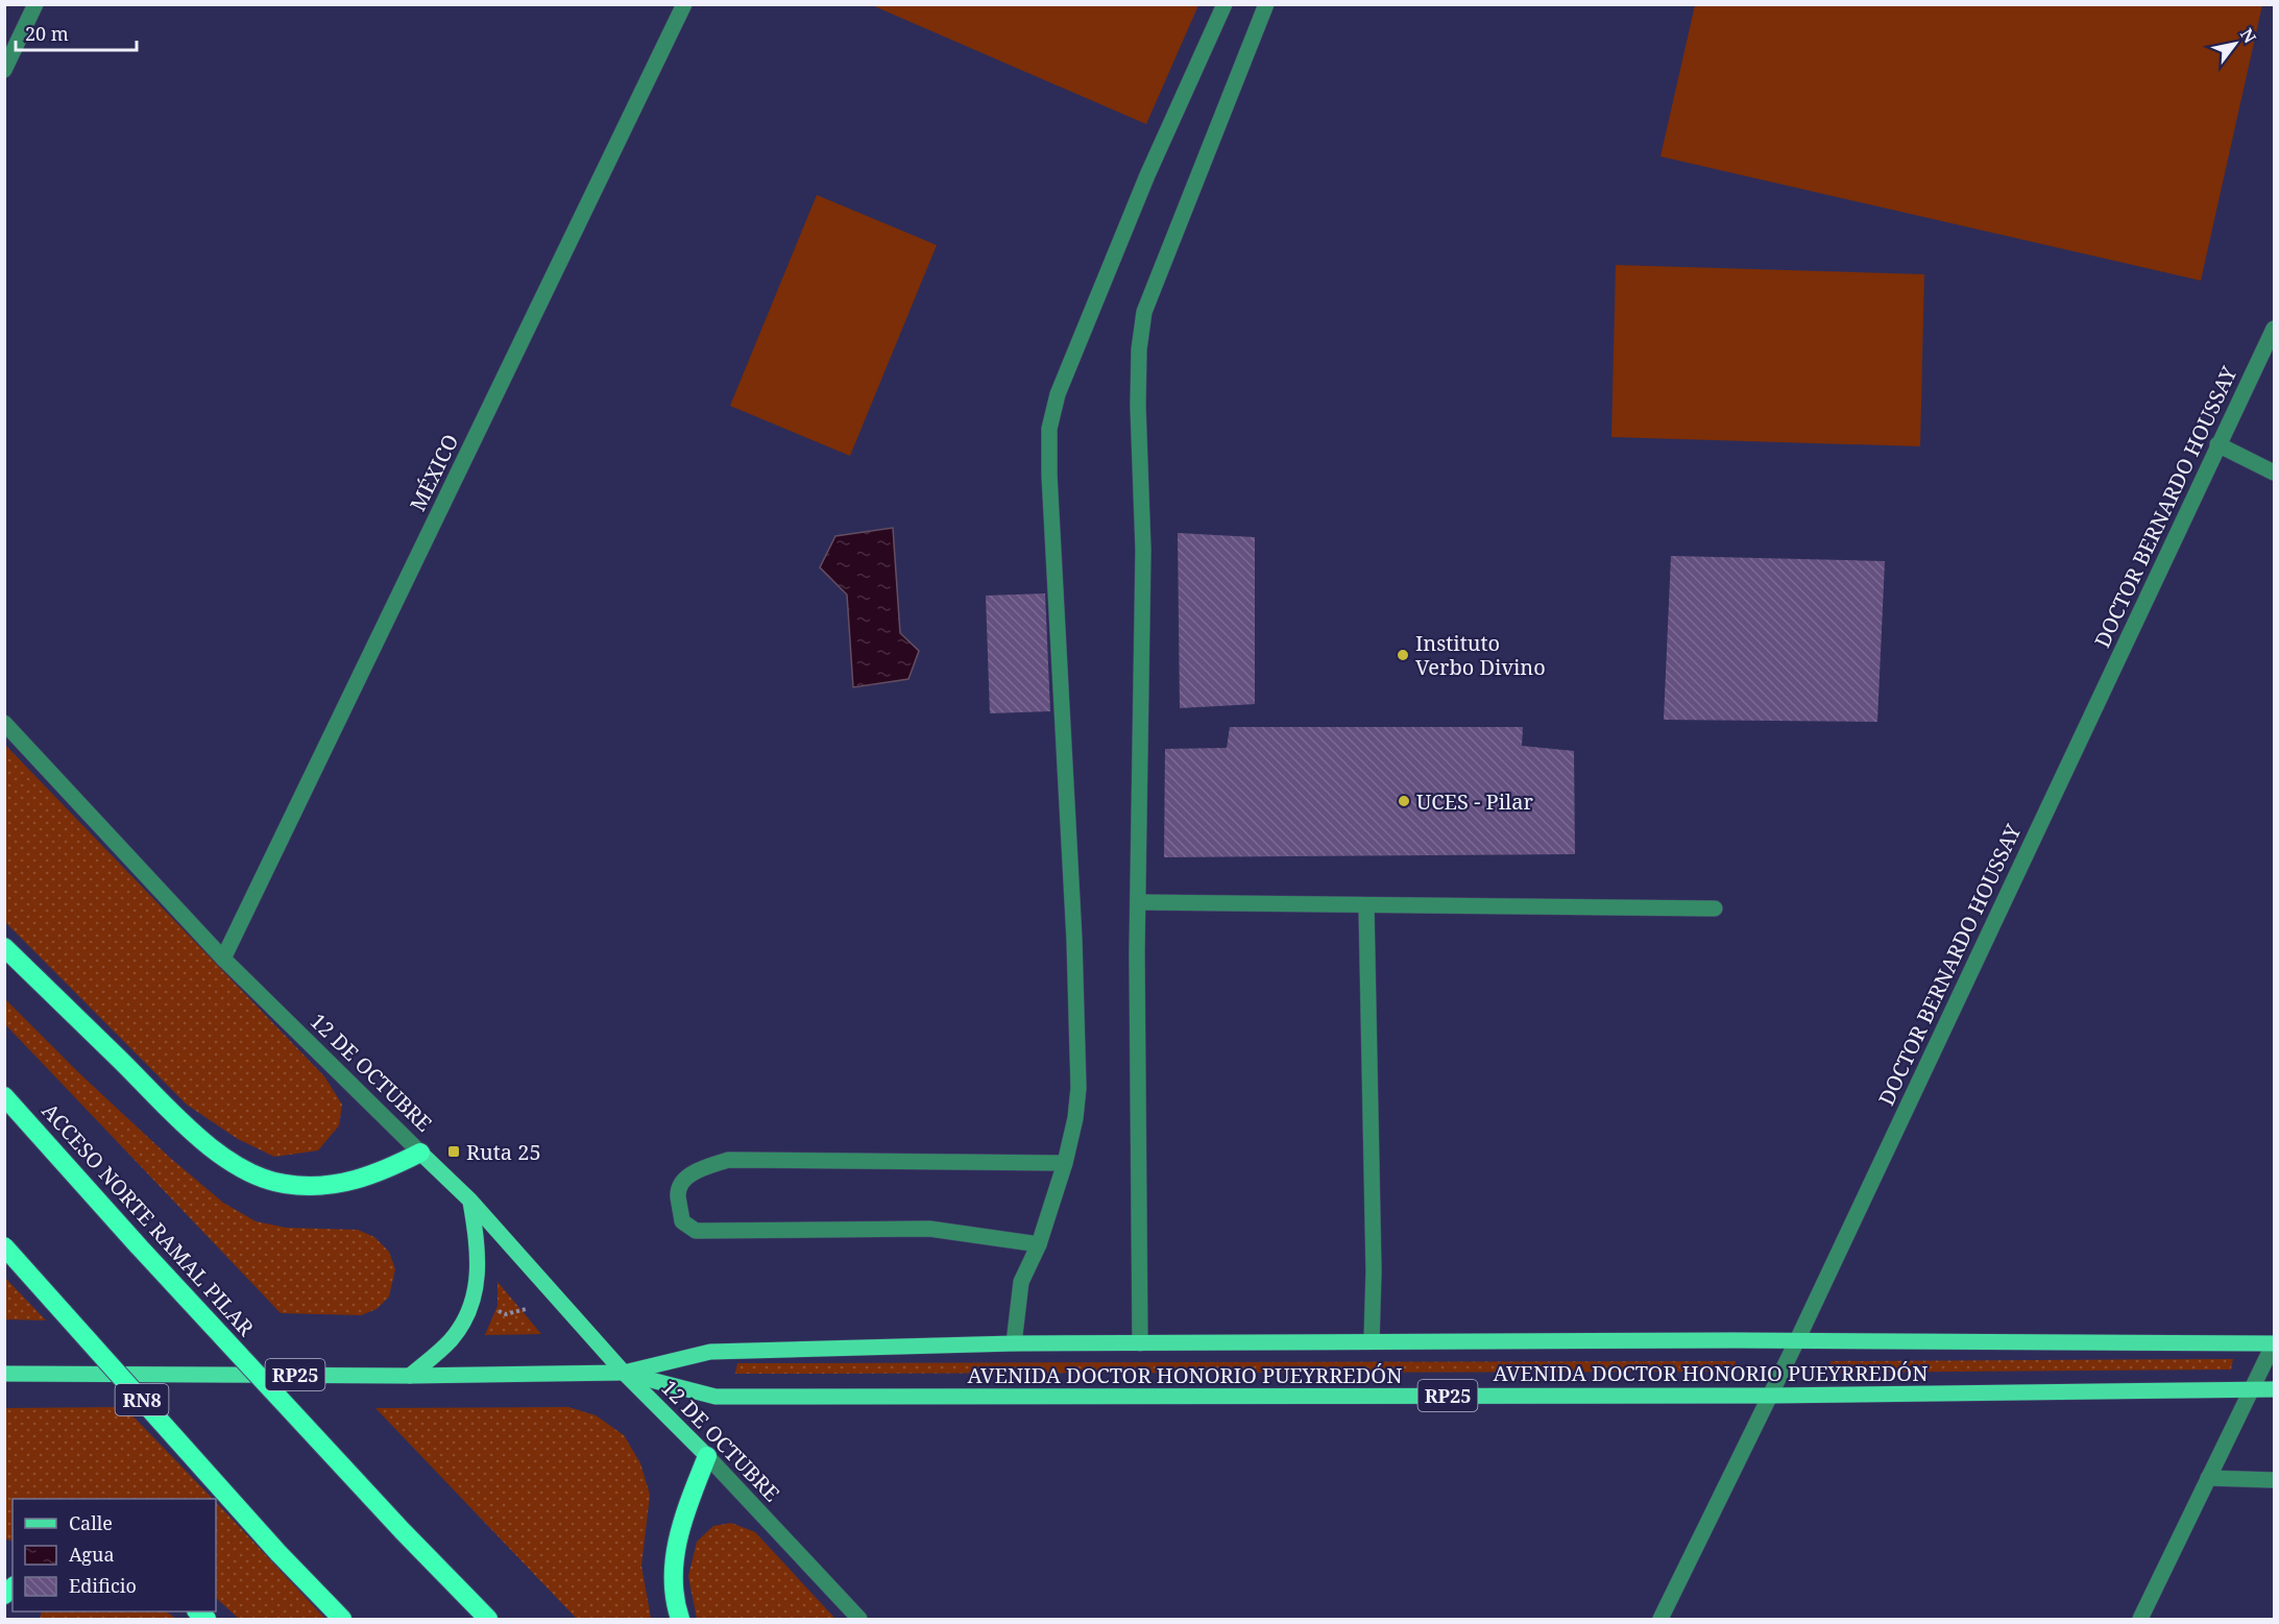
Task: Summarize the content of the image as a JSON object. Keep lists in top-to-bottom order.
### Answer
{
  "streets": {
    "highway": ["ACCESO NORTE RAMAL PILAR", "RN8"],
    "main road": ["12 DE OCTUBRE", "AVENIDA DOCTOR HONORIO PUEYRREDÓN", "RP25"],
    "street": ["MÉXICO", "DOCTOR BERNARDO HOUSSAY"]
  },
  "crossings": [
    ["MÉXICO", "12 DE OCTUBRE"],
    ["DOCTOR BERNARDO HOUSSAY", "AVENIDA DOCTOR HONORIO PUEYRREDÓN"],
    ["12 DE OCTUBRE", "AVENIDA DOCTOR HONORIO PUEYRREDÓN"]
  ],
  "places": {
    "other": ["Instituto Verbo Divino", "UCES - Pilar"],
    "transit": ["Ruta 25"]
  },
  "legend": ["Calle", "Agua", "Edificio"],
  "scale_bar": "20 m",
  "north": "top right"
}
